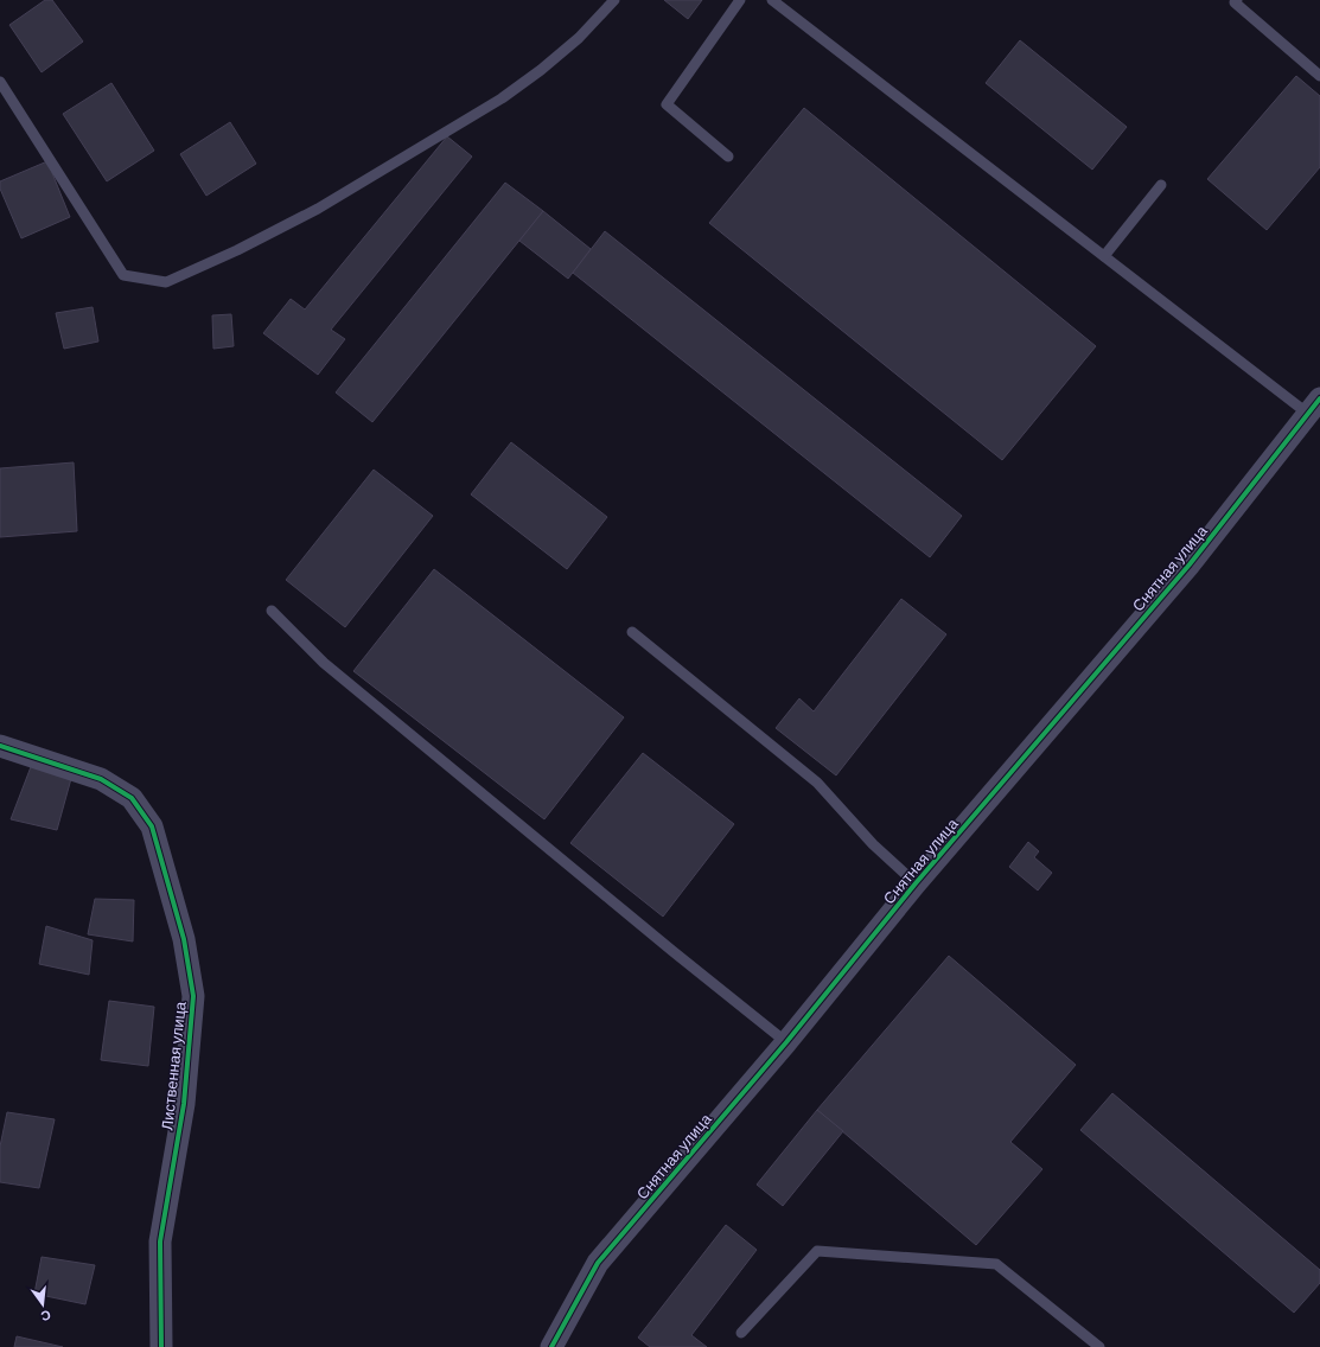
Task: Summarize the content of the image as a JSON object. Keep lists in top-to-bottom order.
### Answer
{
  "streets": {
    "street": ["Снятная улица", "Лиственная улица"]
  },
  "north": "bottom"
}
